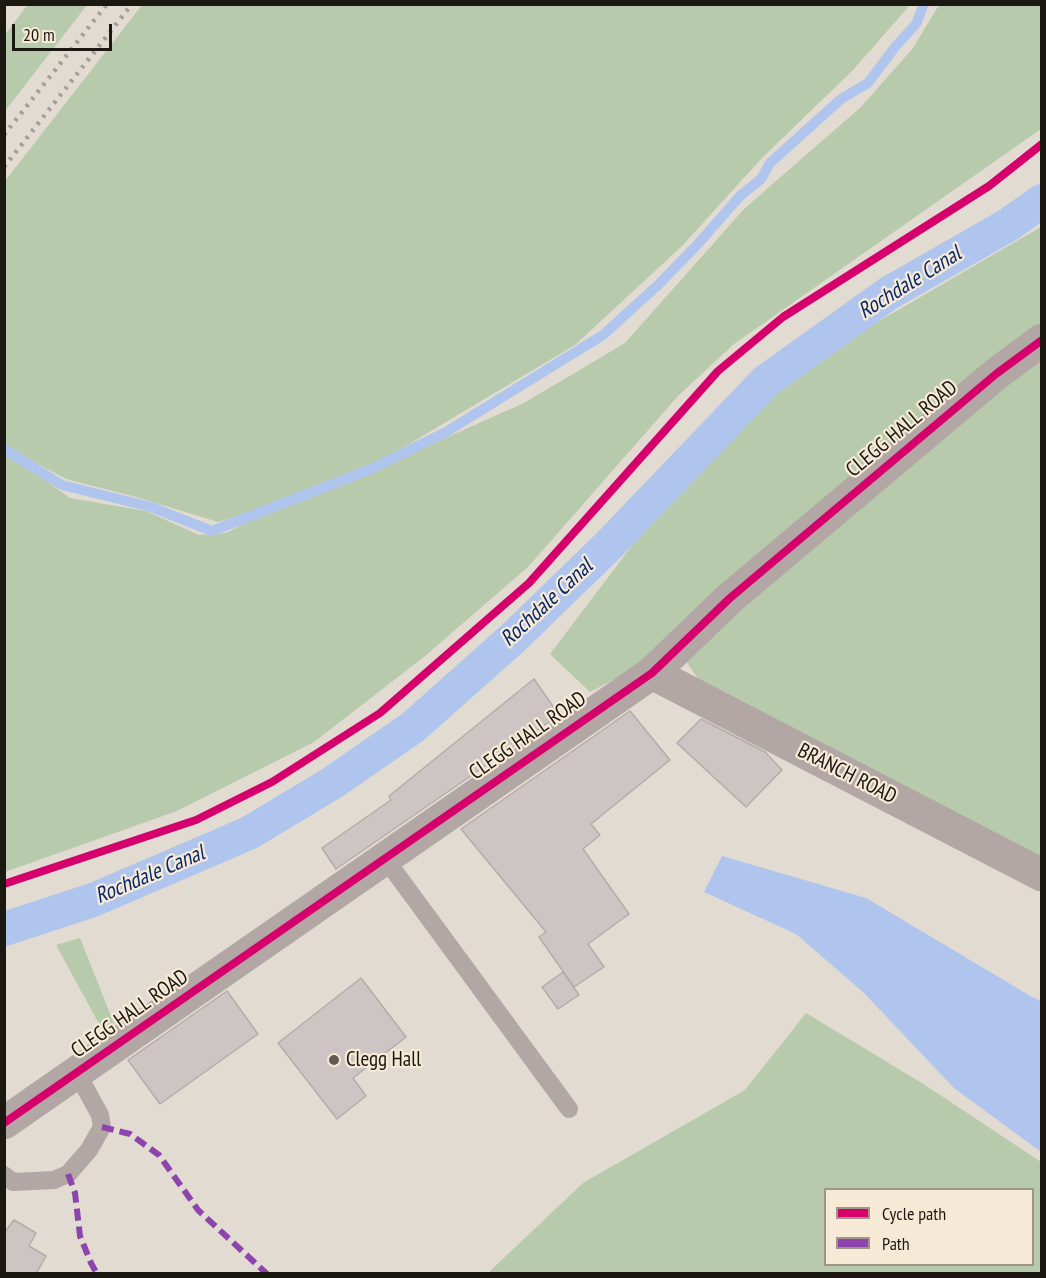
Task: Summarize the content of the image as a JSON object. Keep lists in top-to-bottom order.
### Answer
{
  "streets": {
    "street": ["CLEGG HALL ROAD", "BRANCH ROAD"]
  },
  "crossings": [
    ["CLEGG HALL ROAD", "BRANCH ROAD"]
  ],
  "water": ["Rochdale Canal"],
  "places": ["Clegg Hall"],
  "legend": ["Cycle path", "Path"],
  "scale_bar": "20 m"
}
